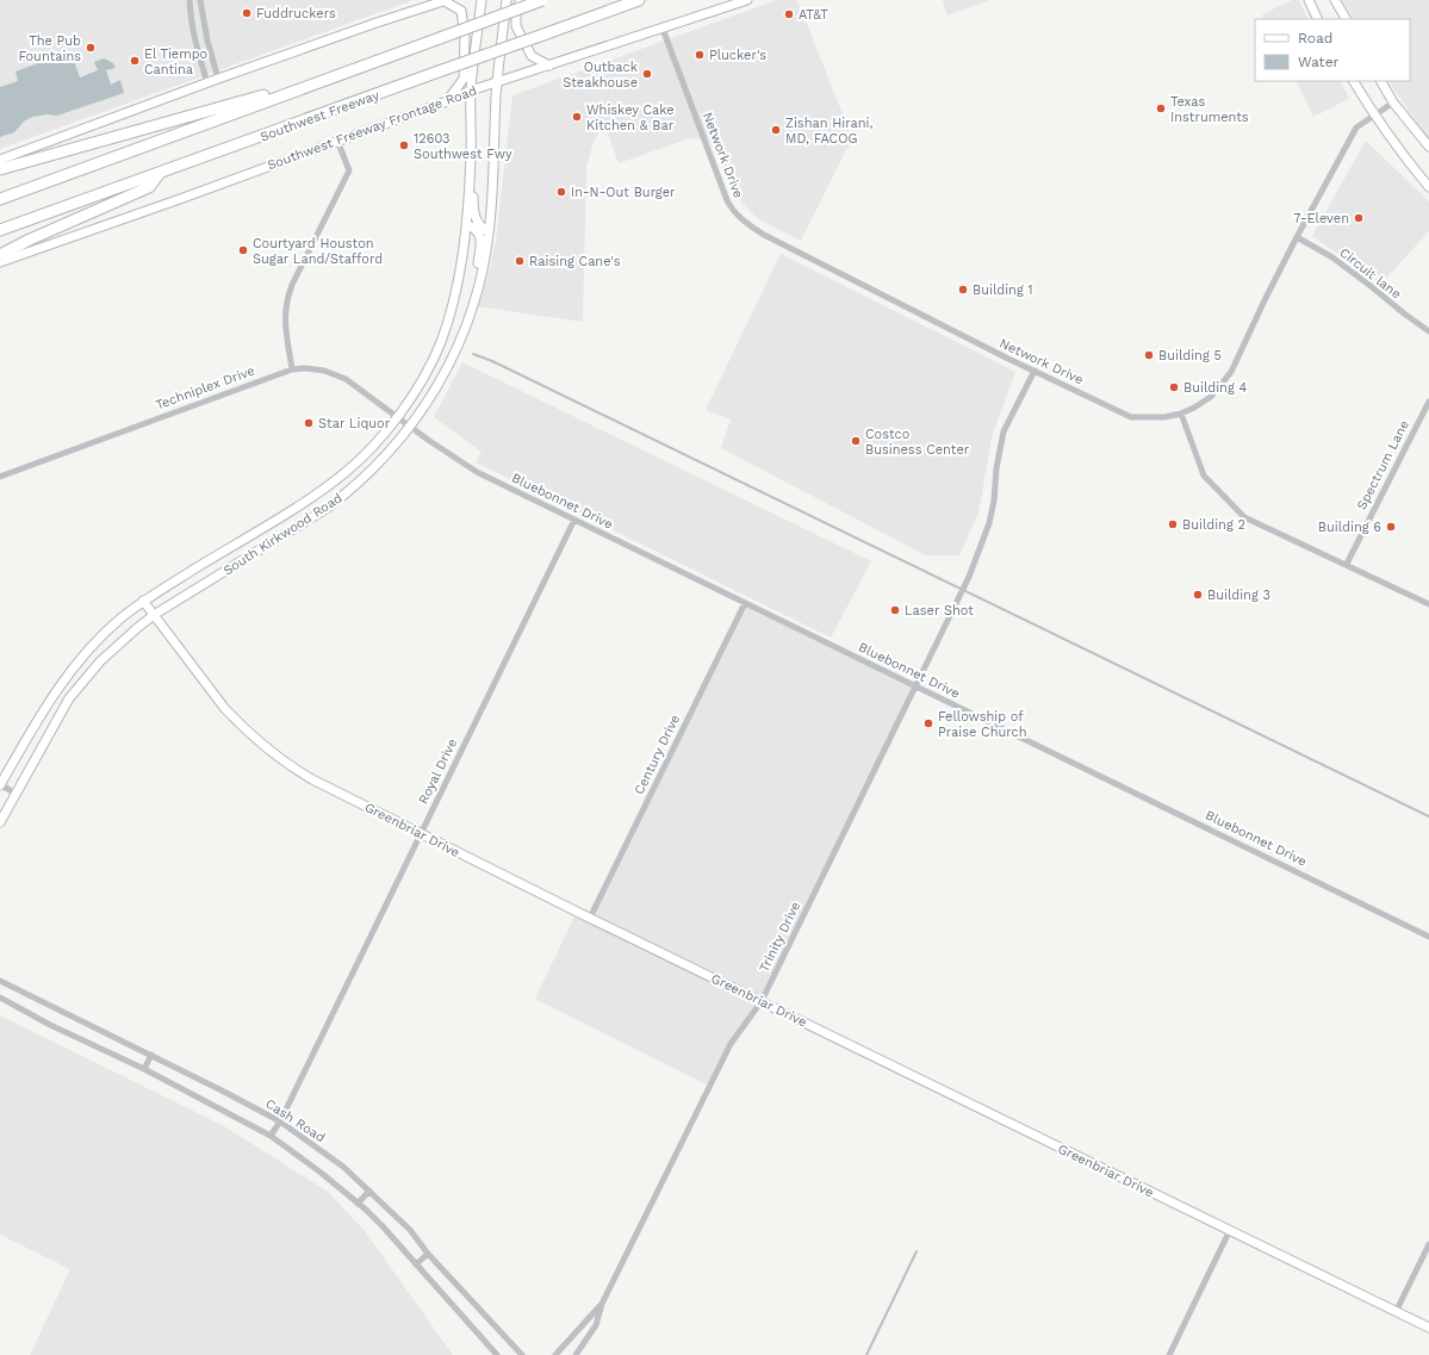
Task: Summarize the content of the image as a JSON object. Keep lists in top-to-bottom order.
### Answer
{
  "streets": {
    "highway": ["Southwest Freeway"],
    "main road": ["Southwest Freeway Frontage Road", "South Kirkwood Road", "Greenbriar Drive"],
    "street": [
      "Network Drive",
      "Circuit lane",
      "Techniplex Drive",
      "Spectrum Lane",
      "Bluebonnet Drive",
      "Century Drive",
      "Royal Drive",
      "Trinity Drive",
      "Cash Road"
    ]
  },
  "crossings": [
    ["Southwest Freeway Frontage Road", "Network Drive"],
    ["Southwest Freeway Frontage Road", "South Kirkwood Road"],
    ["Network Drive", "Circuit lane"],
    ["Network Drive", "Trinity Drive"],
    ["Techniplex Drive", "Bluebonnet Drive"],
    ["Techniplex Drive", "South Kirkwood Road"],
    ["Bluebonnet Drive", "South Kirkwood Road"],
    ["Bluebonnet Drive", "Century Drive"],
    ["Bluebonnet Drive", "Royal Drive"],
    ["Bluebonnet Drive", "Trinity Drive"],
    ["South Kirkwood Road", "Greenbriar Drive"],
    ["Century Drive", "Greenbriar Drive"],
    ["Royal Drive", "Greenbriar Drive"],
    ["Royal Drive", "Cash Road"],
    ["Greenbriar Drive", "Trinity Drive"]
  ],
  "places": [
    "Fuddruckers",
    "AT&T",
    "The Pub Fountains",
    "Plucker's",
    "El Tiempo Cantina",
    "Outback Steakhouse",
    "Texas Instruments",
    "Whiskey Cake Kitchen & Bar",
    "Zishan Hirani, MD, FACOG",
    "12603 Southwest Fwy",
    "In-N-Out Burger",
    "7-Eleven",
    "Courtyard Houston Sugar Land/Stafford",
    "Raising Cane's",
    "Building 1",
    "Building 5",
    "Building 4",
    "Star Liquor",
    "Costco Business Center",
    "Building 2",
    "Building 6",
    "Building 3",
    "Laser Shot",
    "Fellowship of Praise Church"
  ],
  "legend": ["Road", "Water"]
}
